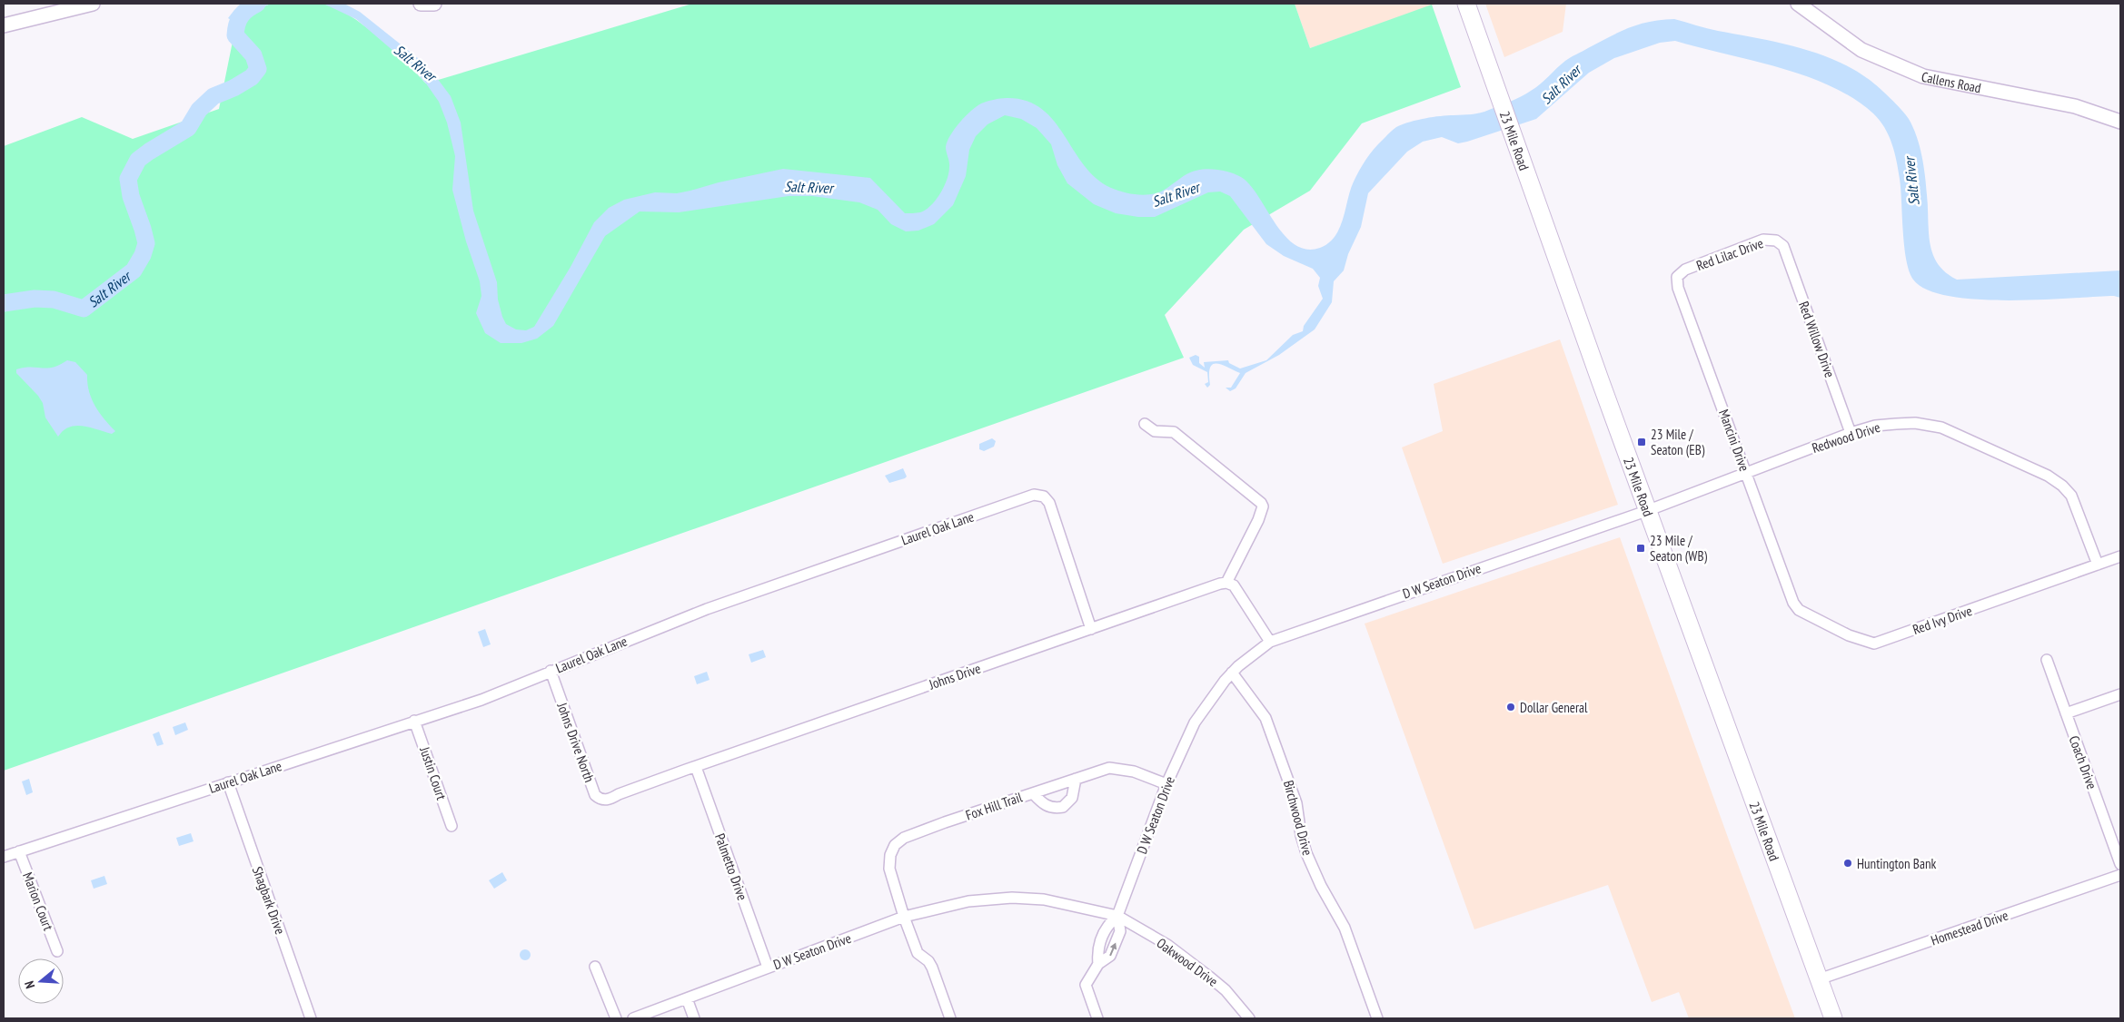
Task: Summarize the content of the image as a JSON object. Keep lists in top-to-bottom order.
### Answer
{
  "streets": {
    "main road": ["23 Mile Road"],
    "street": [
      "Callens Road",
      "Red Lilac Drive",
      "Red Willow Drive",
      "Redwood Drive",
      "Mancini Drive",
      "Laurel Oak Lane",
      "D W Seaton Drive",
      "Red Ivy Drive",
      "Johns Drive",
      "Johns Drive North",
      "Coach Drive",
      "Justin Court",
      "Fox Hill Trail",
      "Birchwood Drive",
      "Palmetto Drive",
      "Shagbark Drive",
      "Marion Court",
      "Homestead Drive",
      "Oakwood Drive"
    ]
  },
  "crossings": [
    ["23 Mile Road", "Redwood Drive"],
    ["23 Mile Road", "D W Seaton Drive"],
    ["23 Mile Road", "Homestead Drive"],
    ["Red Lilac Drive", "Red Willow Drive"],
    ["Red Lilac Drive", "Mancini Drive"],
    ["Red Willow Drive", "Redwood Drive"],
    ["Redwood Drive", "Mancini Drive"],
    ["Redwood Drive", "D W Seaton Drive"],
    ["Redwood Drive", "Red Ivy Drive"],
    ["Mancini Drive", "Red Ivy Drive"],
    ["Laurel Oak Lane", "Johns Drive"],
    ["Laurel Oak Lane", "Johns Drive North"],
    ["Laurel Oak Lane", "Justin Court"],
    ["Laurel Oak Lane", "Shagbark Drive"],
    ["Laurel Oak Lane", "Marion Court"],
    ["D W Seaton Drive", "Fox Hill Trail"],
    ["D W Seaton Drive", "Birchwood Drive"],
    ["D W Seaton Drive", "Palmetto Drive"],
    ["D W Seaton Drive", "Oakwood Drive"],
    ["Johns Drive", "Johns Drive North"],
    ["Johns Drive", "Palmetto Drive"]
  ],
  "water": ["Salt River"],
  "places": {
    "transit": ["23 Mile / Seaton (EB)", "23 Mile / Seaton (WB)"],
    "other": ["Dollar General", "Huntington Bank"]
  },
  "north": "left"
}
